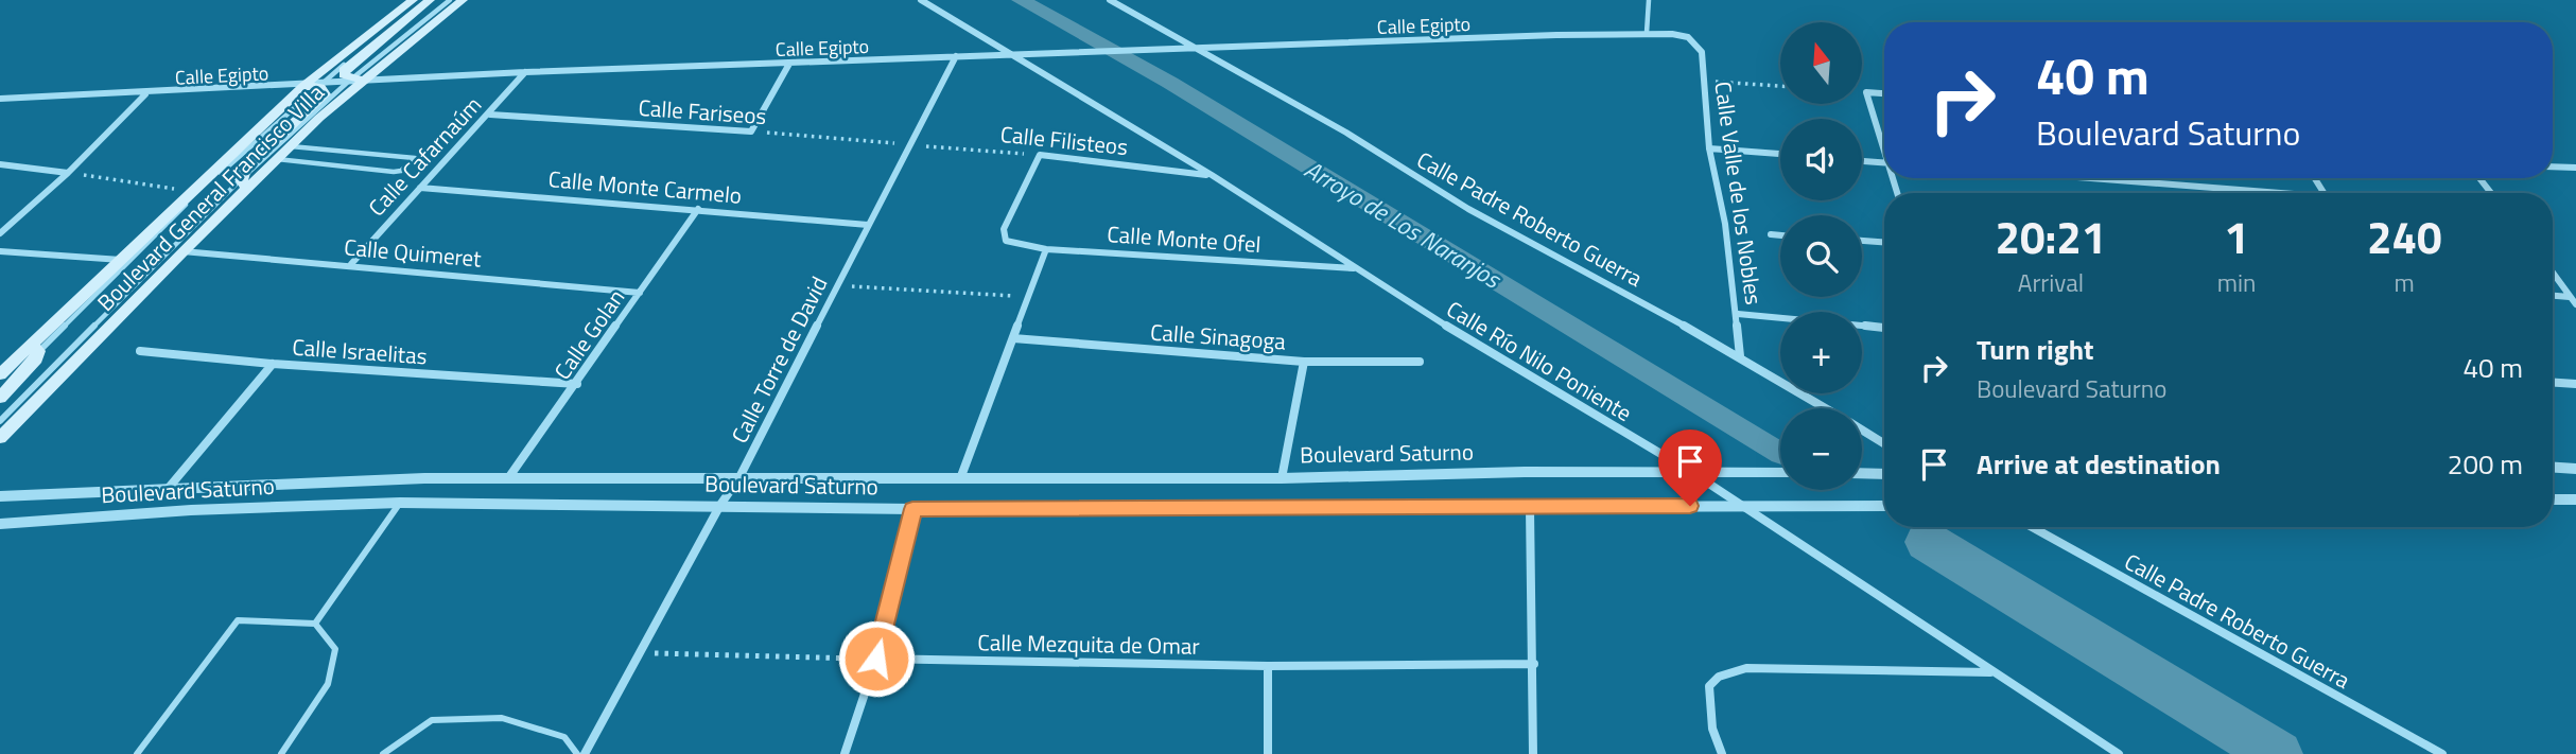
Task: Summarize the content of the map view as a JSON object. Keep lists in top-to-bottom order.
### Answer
{
  "streets": {
    "main road": ["Boulevard General Francisco Villa"],
    "street": [
      "Calle Egipto",
      "Calle Fariseos",
      "Calle Filisteos",
      "Calle Cafarnaúm",
      "Calle Monte Carmelo",
      "Calle Valle de los Nobles",
      "Calle Padre Roberto Guerra",
      "Calle Monte Ofel",
      "Calle Quimeret",
      "Calle Golan",
      "Calle Sinagoga",
      "Calle Israelitas",
      "Calle Torre de David",
      "Calle Río Nilo Poniente",
      "Boulevard Saturno",
      "Calle Mezquita de Omar"
    ]
  },
  "crossings": [
    ["Calle Egipto", "Calle Cafarnaúm"],
    ["Calle Egipto", "Calle Valle de los Nobles"],
    ["Calle Egipto", "Boulevard General Francisco Villa"],
    ["Calle Egipto", "Calle Padre Roberto Guerra"],
    ["Calle Egipto", "Calle Torre de David"],
    ["Calle Egipto", "Calle Río Nilo Poniente"],
    ["Calle Fariseos", "Calle Filisteos"],
    ["Calle Fariseos", "Calle Cafarnaúm"],
    ["Calle Fariseos", "Calle Torre de David"],
    ["Calle Filisteos", "Calle Monte Ofel"],
    ["Calle Filisteos", "Calle Torre de David"],
    ["Calle Filisteos", "Calle Río Nilo Poniente"],
    ["Calle Cafarnaúm", "Calle Monte Carmelo"],
    ["Calle Cafarnaúm", "Calle Quimeret"],
    ["Calle Monte Carmelo", "Calle Golan"],
    ["Calle Monte Carmelo", "Calle Torre de David"],
    ["Calle Valle de los Nobles", "Calle Padre Roberto Guerra"],
    ["Boulevard General Francisco Villa", "Calle Quimeret"],
    ["Calle Monte Ofel", "Calle Río Nilo Poniente"],
    ["Calle Quimeret", "Calle Golan"],
    ["Calle Golan", "Calle Israelitas"],
    ["Calle Golan", "Boulevard Saturno"],
    ["Calle Torre de David", "Boulevard Saturno"],
    ["Calle Río Nilo Poniente", "Boulevard Saturno"]
  ],
  "water": ["Arroyo de Los Naranjos"],
  "north": "top",
  "page": {
    "map_buttons": ["+", "−"],
    "turn": ["40 m", "Boulevard Saturno"],
    "eta": [
      "20:21",
      "Arrival",
      "1",
      "min",
      "240",
      "m"
    ],
    "list": [
      {
        "name": "Turn right",
        "note": "Boulevard Saturno",
        "value": "40 m"
      },
      {
        "name": "Arrive at destination",
        "value": "200 m"
      }
    ]
  }
}
